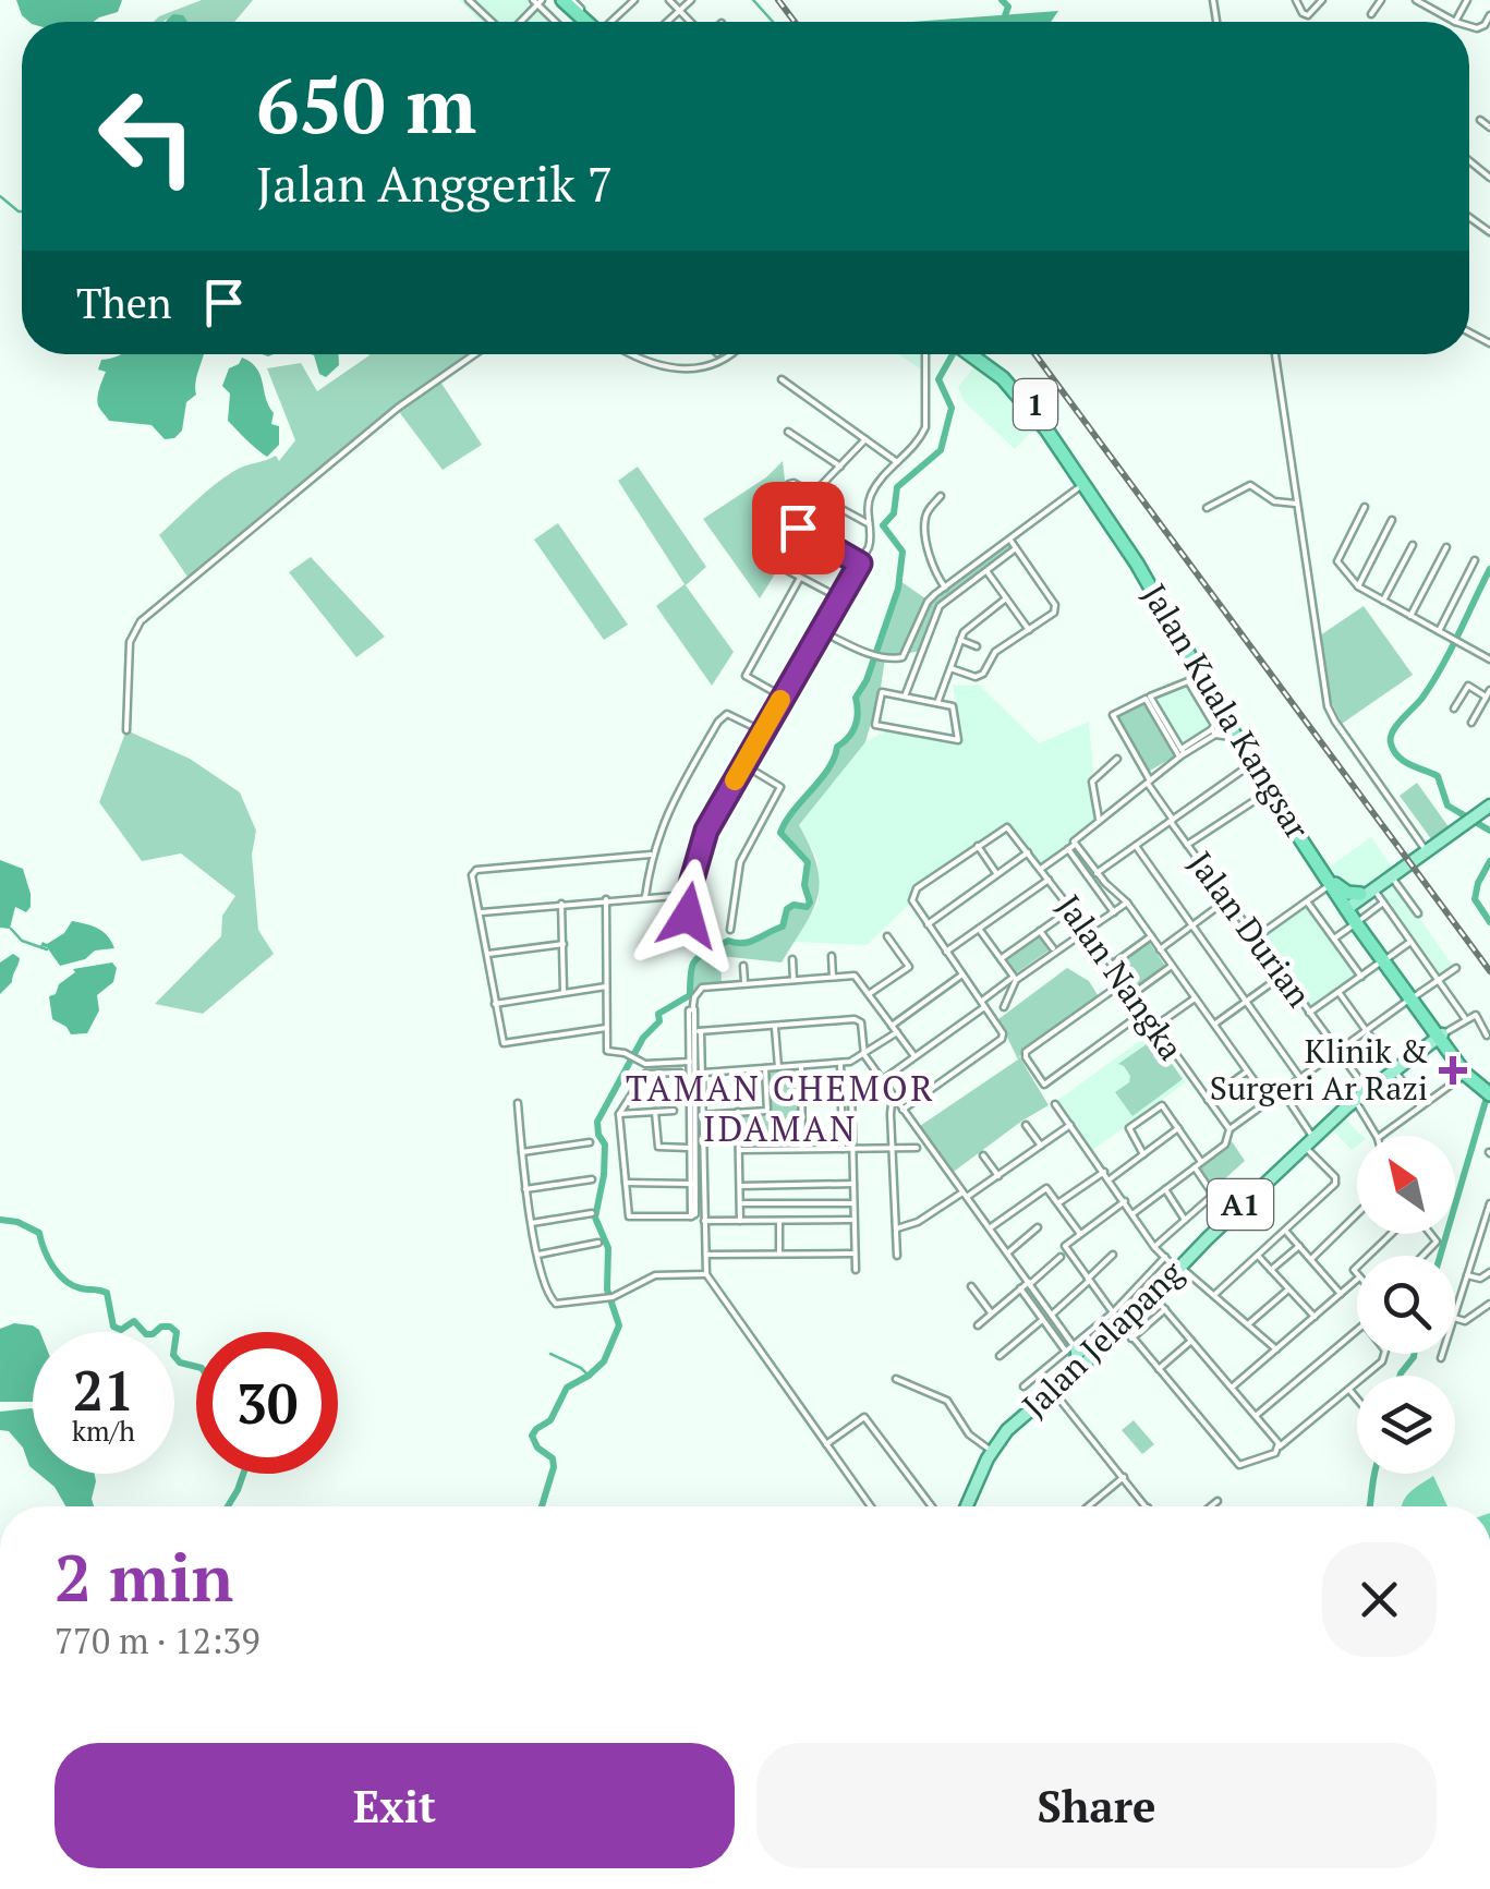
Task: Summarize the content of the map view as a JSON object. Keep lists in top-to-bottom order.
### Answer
{
  "streets": {
    "highway": ["1", "Jalan Kuala Kangsar"],
    "main road": ["A1", "Jalan Jelapang"],
    "street": ["Jalan Durian", "Jalan Nangka"]
  },
  "crossings": [
    ["Jalan Kuala Kangsar", "Jalan Jelapang"],
    ["Jalan Durian", "Jalan Jelapang"]
  ],
  "districts": ["TAMAN CHEMOR IDAMAN"],
  "places": {
    "health": ["Klinik & Surgeri Ar Razi"]
  },
  "north": "top left",
  "page": {
    "turn": ["650 m", "Jalan Anggerik 7"],
    "then": "Then",
    "speed": "21 km/h",
    "limit": "30",
    "heading": ["2 min", "770 m · 12:39"],
    "buttons": ["Exit", "Share"]
  }
}
